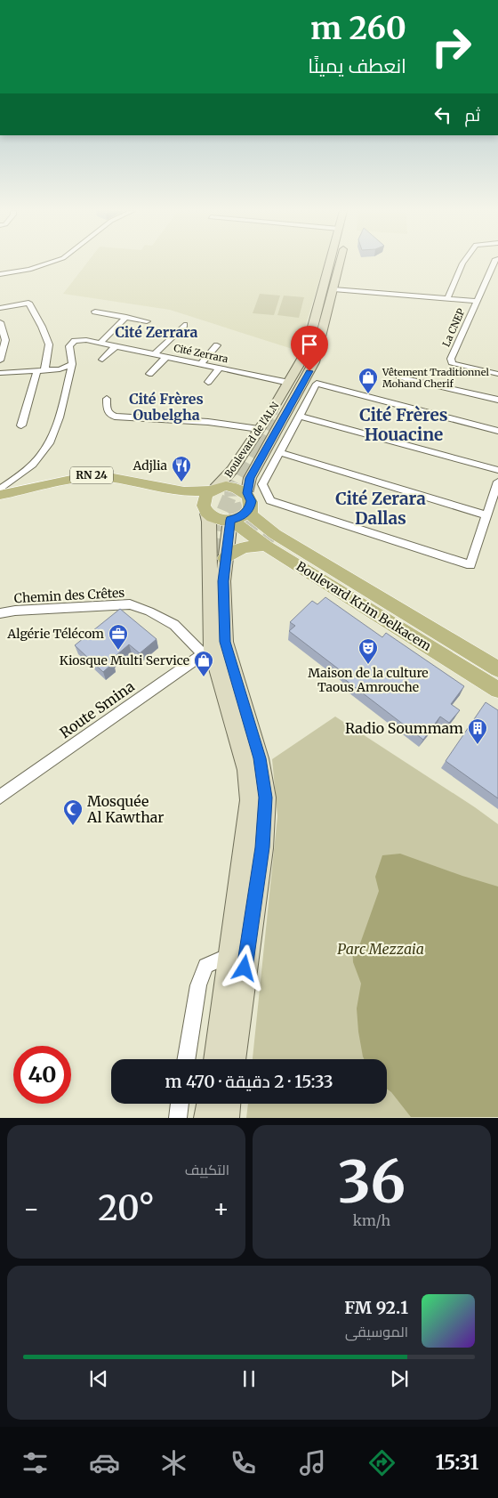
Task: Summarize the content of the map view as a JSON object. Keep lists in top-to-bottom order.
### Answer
{
  "streets": {
    "main road": ["Boulevard de l'ALN", "RN 24", "Boulevard Krim Belkacem"],
    "street": [
      "La CNEP",
      "Cité Zerrara",
      "Chemin des Crêtes",
      "Route Smina"
    ]
  },
  "crossings": [
    ["Cité Zerrara", "Boulevard de l'ALN"],
    ["Boulevard de l'ALN", "RN 24"],
    ["Boulevard de l'ALN", "Boulevard Krim Belkacem"],
    ["RN 24", "Boulevard Krim Belkacem"],
    ["Chemin des Crêtes", "Route Smina"]
  ],
  "districts": [
    "Cité Zerrara",
    "Cité Frères Oubelgha",
    "Cité Frères Houacine",
    "Cité Zerara Dallas"
  ],
  "parks": ["Parc Mezzaia"],
  "places": {
    "shop": ["Vêtement Traditionnel Mohand Cherif", "Kiosque Multi Service"],
    "restaurant": ["Adjlia"],
    "office": ["Algérie Télécom"],
    "theatre": ["Maison de la culture Taous Amrouche"],
    "building": ["Radio Soummam"],
    "mosque": ["Mosquée Al Kawthar"]
  },
  "page": {
    "turn": ["260 m", "انعطف يمينًا"],
    "then": "ثم",
    "limit": "40",
    "trip": "15:33 · 2 دقيقة · 470 m",
    "tile": [
      ["36", "km/h"],
      "التكييف"
    ],
    "heat": ["−", "20°", "+"],
    "song": ["92.1 FM", "الموسيقى"],
    "tabs": "15:31"
  }
}
